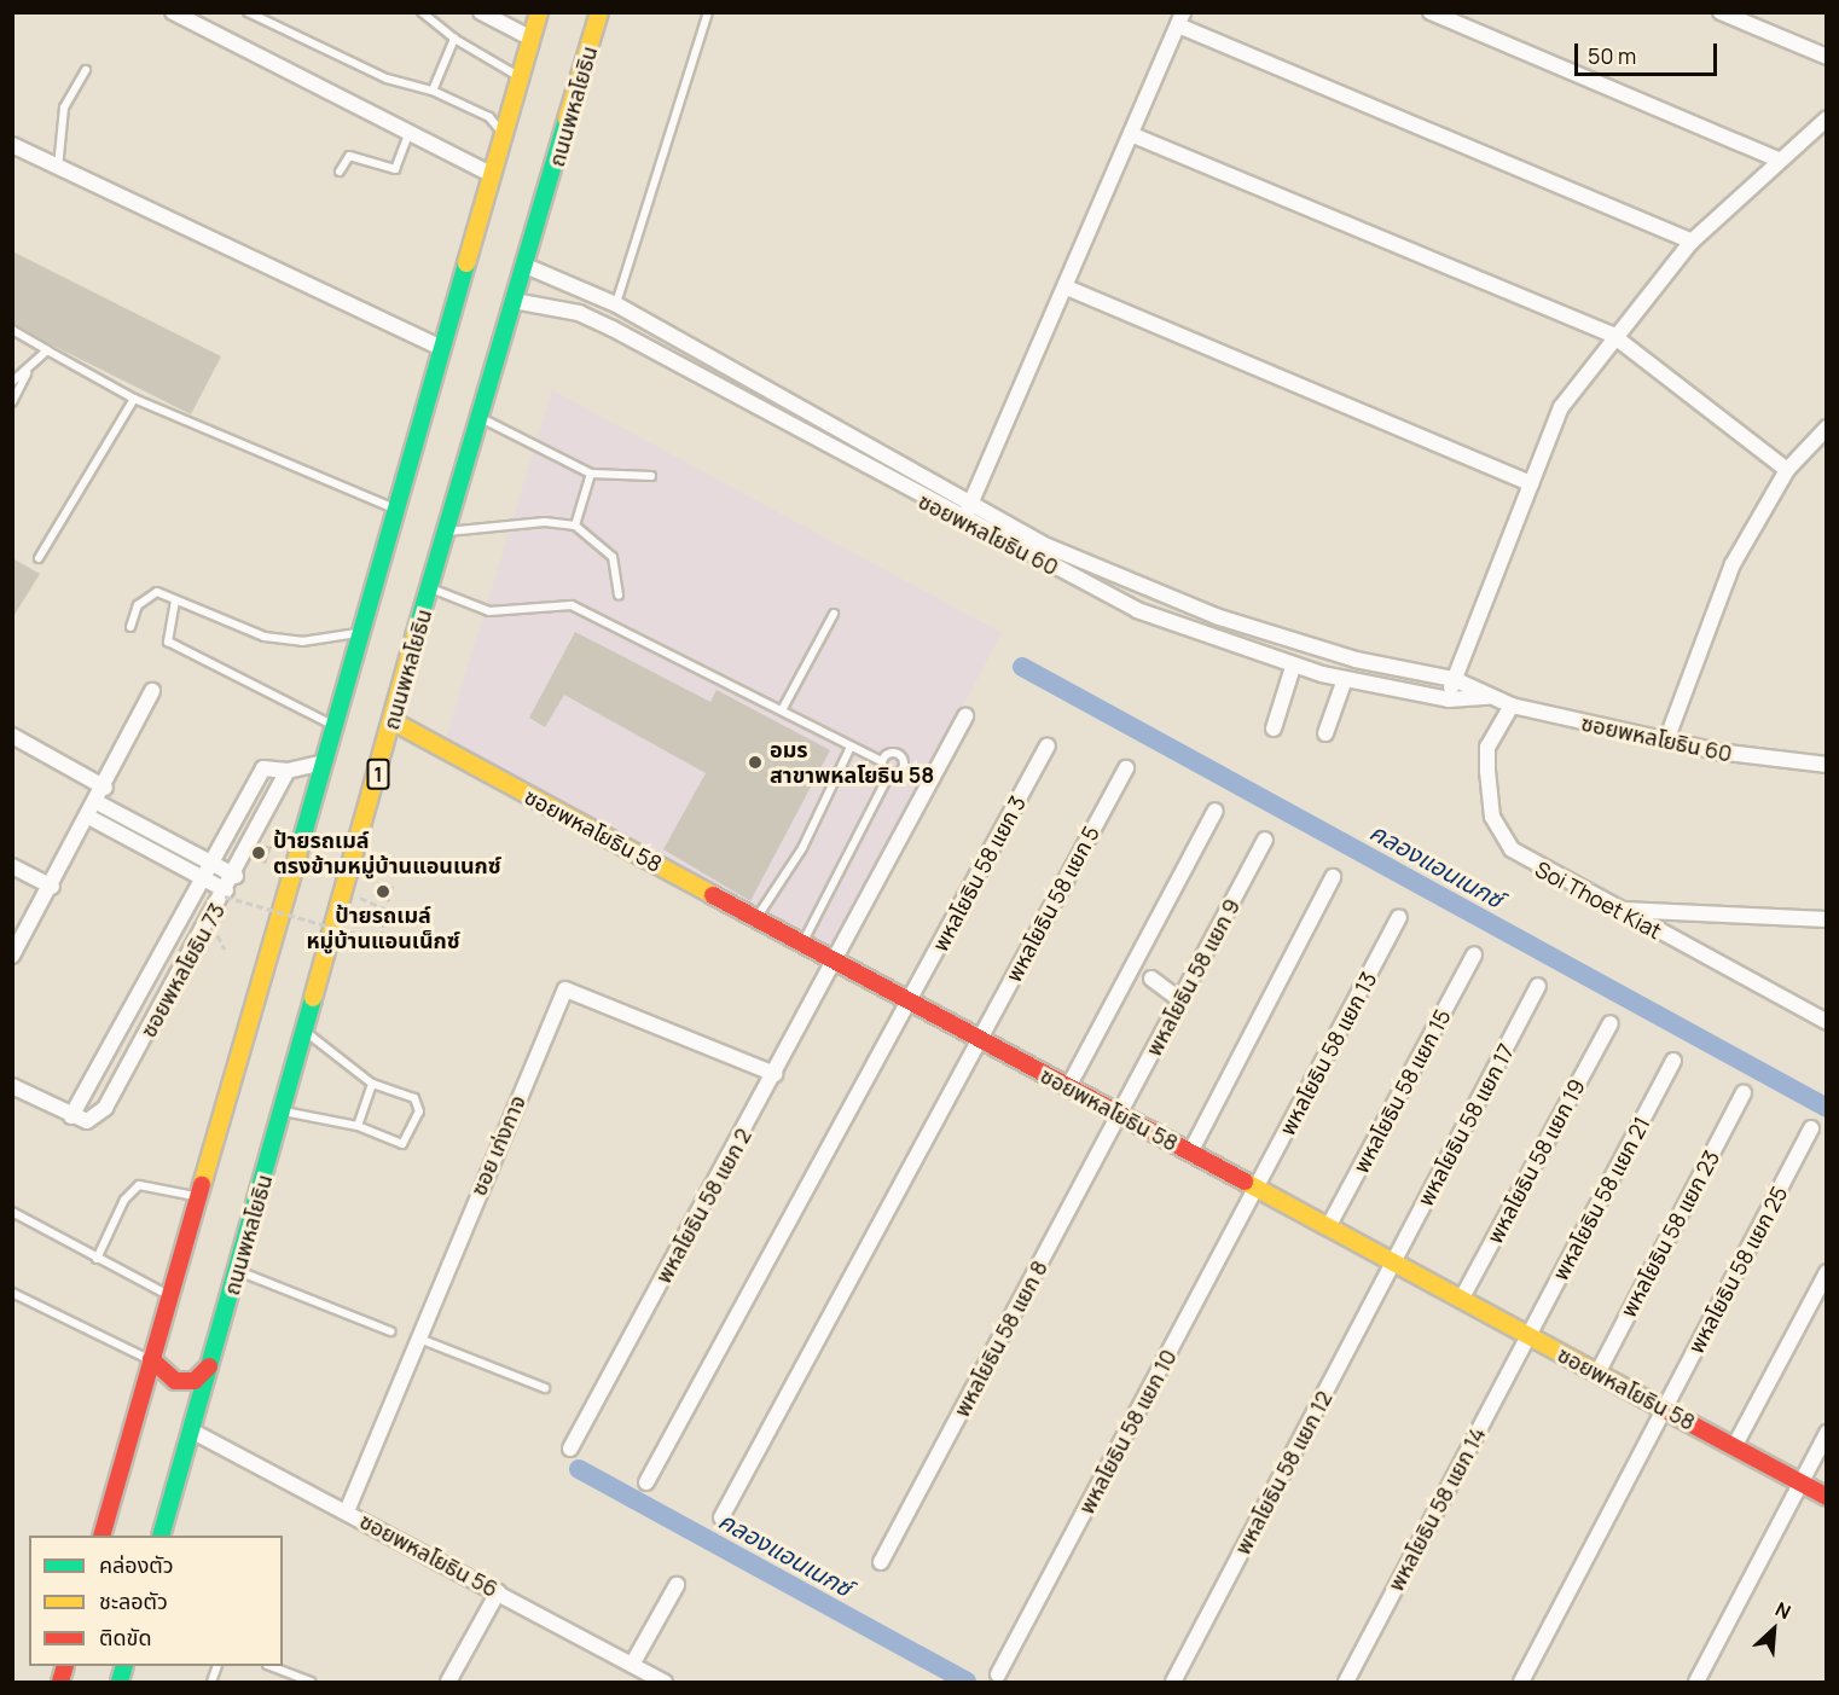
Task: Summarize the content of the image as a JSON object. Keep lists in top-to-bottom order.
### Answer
{
  "streets": {
    "main road": ["ถนนพหลโยธิน", "1", "ซอยพหลโยธิน 58"],
    "street": [
      "ซอยพหลโยธิน 60",
      "พหลโยธิน 58 แยก 3",
      "Soi Thoet Kiat",
      "พหลโยธิน 58 แยก 5",
      "ซอยพหลโยธิน 73",
      "พหลโยธิน 58 แยก 9",
      "พหลโยธิน 58 แยก 13",
      "พหลโยธิน 58 แยก 15",
      "พหลโยธิน 58 แยก 17",
      "ซอย เก่งกาจ",
      "พหลโยธิน 58 แยก 19",
      "พหลโยธิน 58 แยก 21",
      "พหลโยธิน 58 แยก 2",
      "พหลโยธิน 58 แยก 23",
      "พหลโยธิน 58 แยก 25",
      "พหลโยธิน 58 แยก 8",
      "พหลโยธิน 58 แยก 10",
      "พหลโยธิน 58 แยก 12",
      "พหลโยธิน 58 แยก 14",
      "ซอยพหลโยธิน 56"
    ]
  },
  "crossings": [
    ["ถนนพหลโยธิน", "ซอยพหลโยธิน 60"],
    ["ถนนพหลโยธิน", "ซอยพหลโยธิน 58"],
    ["ถนนพหลโยธิน", "ซอยพหลโยธิน 56"],
    ["ซอยพหลโยธิน 60", "Soi Thoet Kiat"],
    ["ซอยพหลโยธิน 58", "พหลโยธิน 58 แยก 3"],
    ["ซอยพหลโยธิน 58", "พหลโยธิน 58 แยก 5"],
    ["ซอยพหลโยธิน 58", "พหลโยธิน 58 แยก 9"],
    ["ซอยพหลโยธิน 58", "พหลโยธิน 58 แยก 13"],
    ["ซอยพหลโยธิน 58", "พหลโยธิน 58 แยก 15"],
    ["ซอยพหลโยธิน 58", "พหลโยธิน 58 แยก 17"],
    ["ซอยพหลโยธิน 58", "พหลโยธิน 58 แยก 19"],
    ["ซอยพหลโยธิน 58", "พหลโยธิน 58 แยก 21"],
    ["ซอยพหลโยธิน 58", "พหลโยธิน 58 แยก 2"],
    ["ซอยพหลโยธิน 58", "พหลโยธิน 58 แยก 23"],
    ["ซอยพหลโยธิน 58", "พหลโยธิน 58 แยก 25"],
    ["ซอยพหลโยธิน 58", "พหลโยธิน 58 แยก 8"],
    ["ซอยพหลโยธิน 58", "พหลโยธิน 58 แยก 10"],
    ["ซอยพหลโยธิน 58", "พหลโยธิน 58 แยก 12"],
    ["ซอยพหลโยธิน 58", "พหลโยธิน 58 แยก 14"],
    ["พหลโยธิน 58 แยก 9", "พหลโยธิน 58 แยก 8"],
    ["พหลโยธิน 58 แยก 13", "พหลโยธิน 58 แยก 10"],
    ["พหลโยธิน 58 แยก 17", "พหลโยธิน 58 แยก 12"],
    ["ซอย เก่งกาจ", "พหลโยธิน 58 แยก 2"],
    ["ซอย เก่งกาจ", "ซอยพหลโยธิน 56"],
    ["พหลโยธิน 58 แยก 21", "พหลโยธิน 58 แยก 14"]
  ],
  "water": ["คลองแอนเนกซ์"],
  "places": ["อมร สาขาพหลโยธิน 58", "ป้ายรถเมล์ ตรงข้ามหมู่บ้านแอนเนกซ์", "ป้ายรถเมล์ หมู่บ้านแอนเน็กซ์"],
  "legend": ["คล่องตัว", "ชะลอตัว", "ติดขัด"],
  "scale_bar": "50 m",
  "north": "top right"
}
